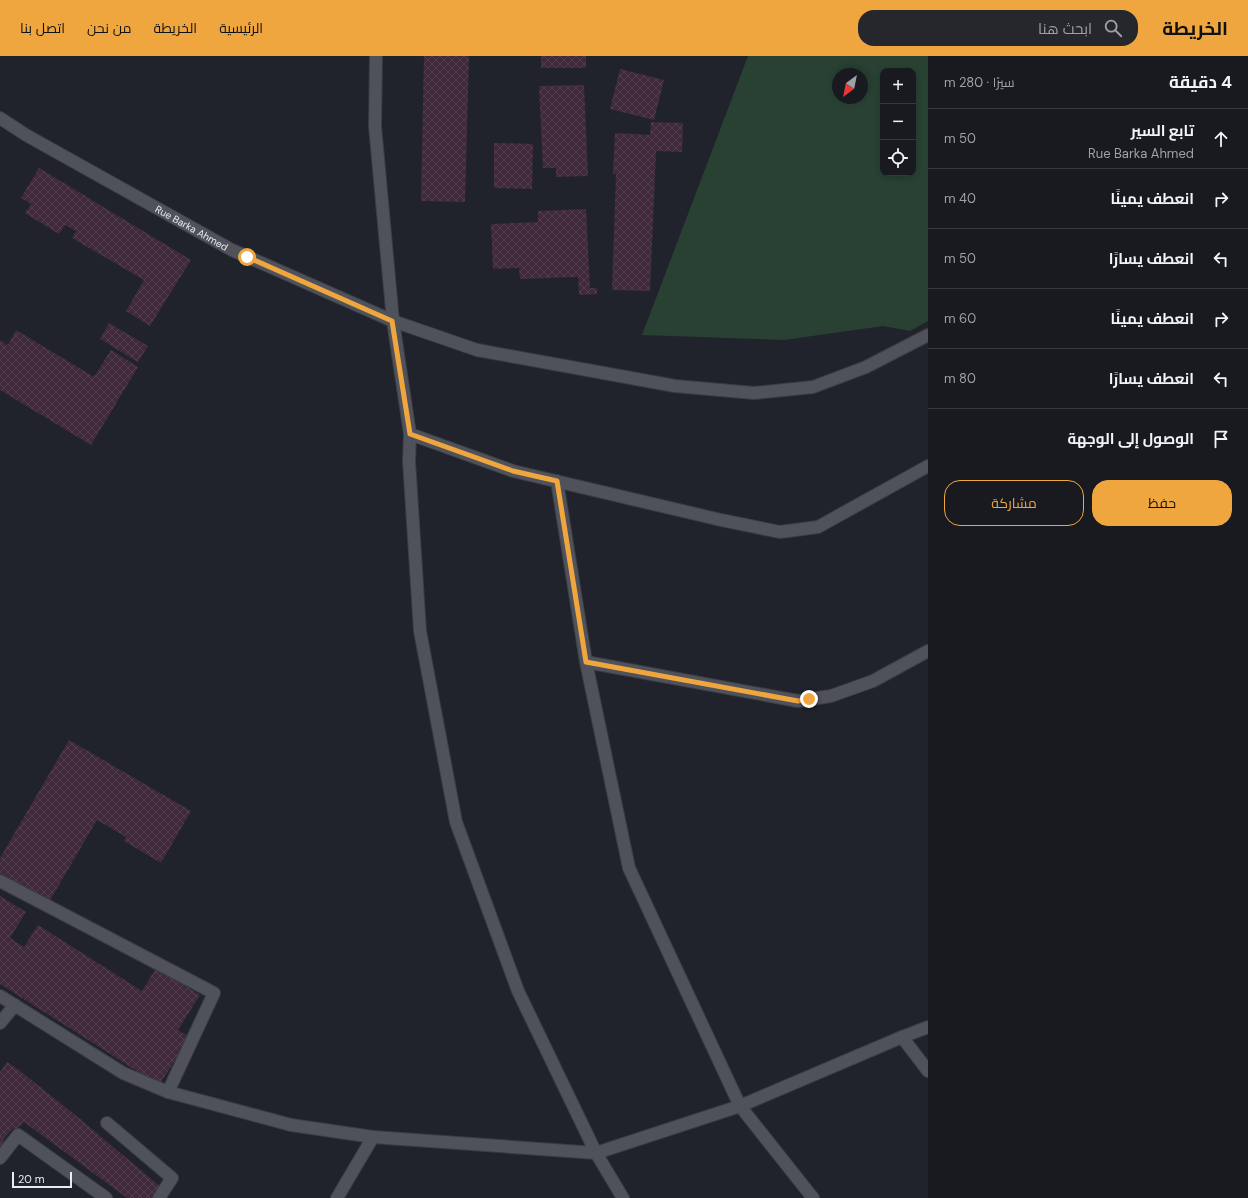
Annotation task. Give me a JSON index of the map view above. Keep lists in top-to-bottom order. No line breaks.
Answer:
{"streets":{"street":["Rue Barka Ahmed"]},"scale_bar":"20 m","north":"bottom left","page":{"header":"الخريطة","search":"ابحث هنا","nav":["الرئيسية","الخريطة","من نحن","اتصل بنا"],"heading":["4 دقيقة","سيرًا · 280 m"],"map_buttons":["+","−"],"list":[["تابع السير","Rue Barka Ahmed","50 m"],["انعطف يمينًا","40 m"],["انعطف يسارًا","50 m"],["انعطف يمينًا","60 m"],["انعطف يسارًا","80 m"],"الوصول إلى الوجهة"],"buttons":["حفظ","مشاركة"],"scale":"20 m"}}
